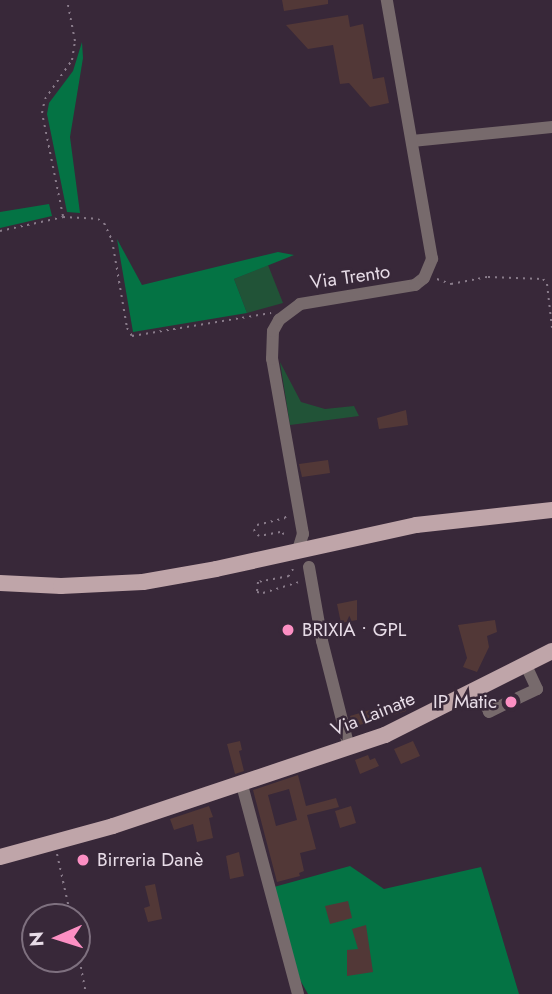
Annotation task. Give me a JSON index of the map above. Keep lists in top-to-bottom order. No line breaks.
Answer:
{"streets":{"main road":["Via Lainate"],"street":["Via Trento"]},"places":["BRIXIA • GPL","IP Matic","Birreria Danè"],"north":"left"}
